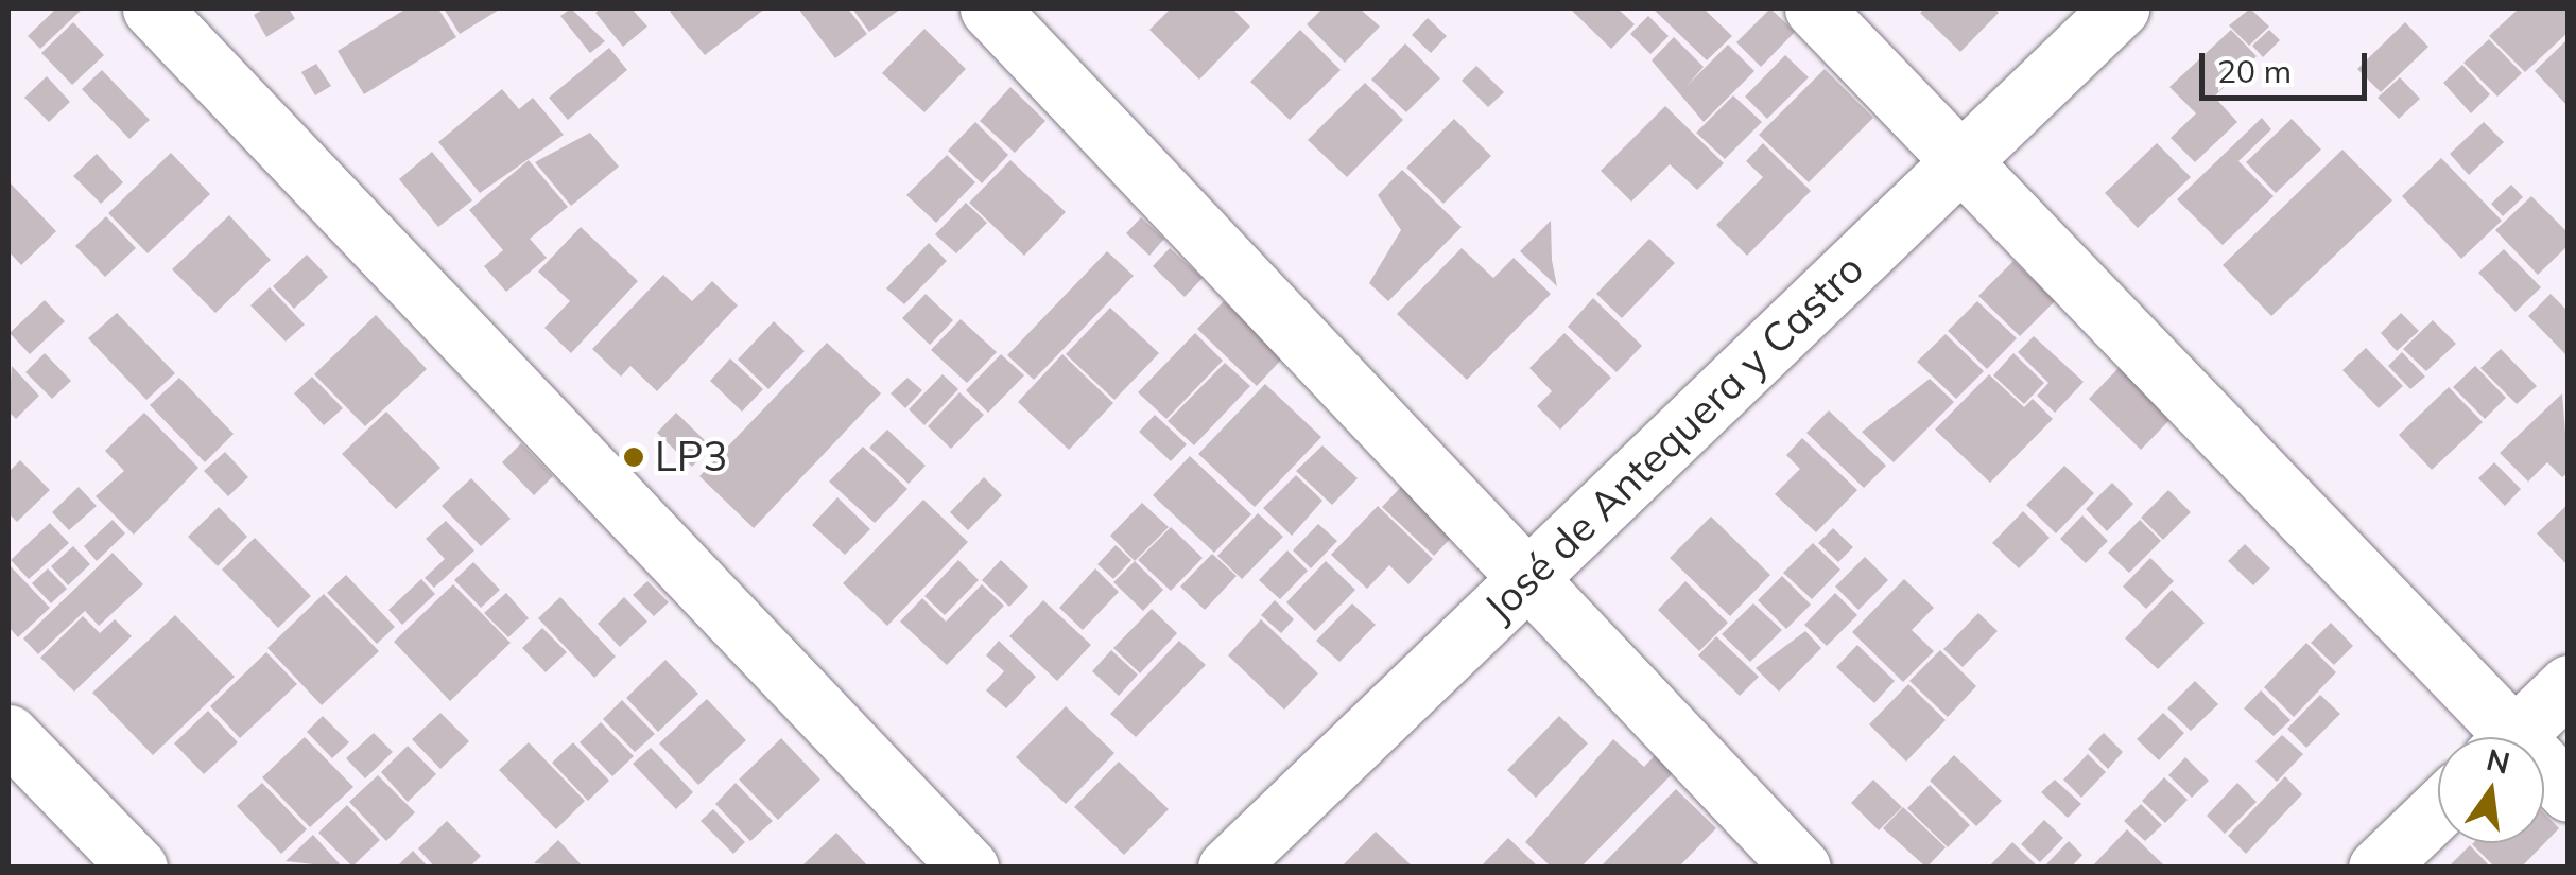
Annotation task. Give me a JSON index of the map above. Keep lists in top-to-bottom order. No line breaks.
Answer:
{"streets":{"street":["José de Antequera y Castro"]},"places":["LP3"],"scale_bar":"20 m","north":"top"}
